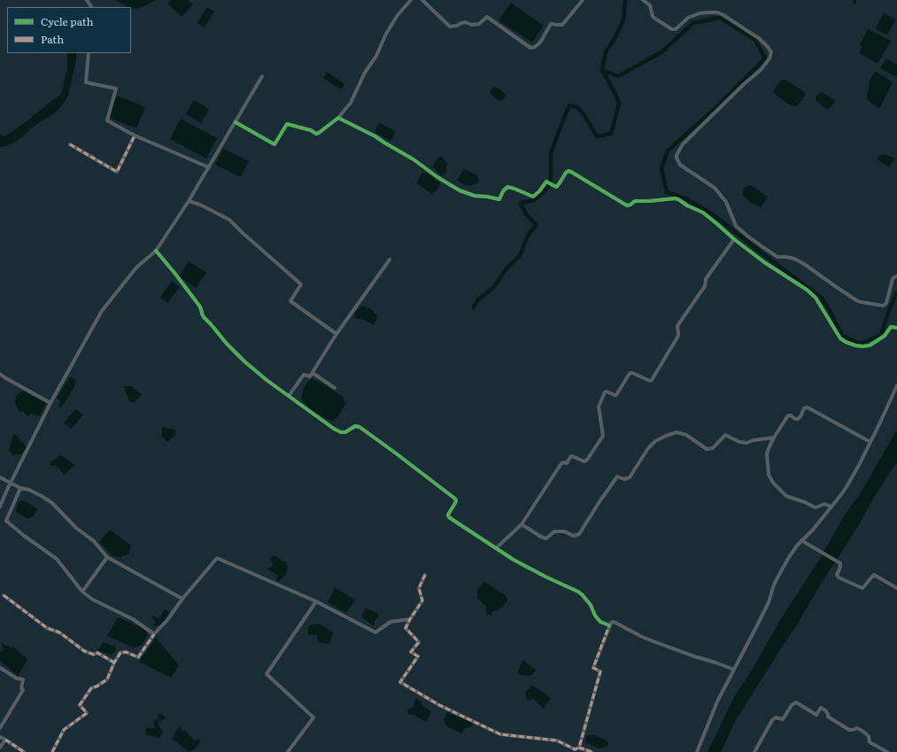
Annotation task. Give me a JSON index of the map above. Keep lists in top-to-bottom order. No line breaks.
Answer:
{"legend":["Cycle path","Path"]}
